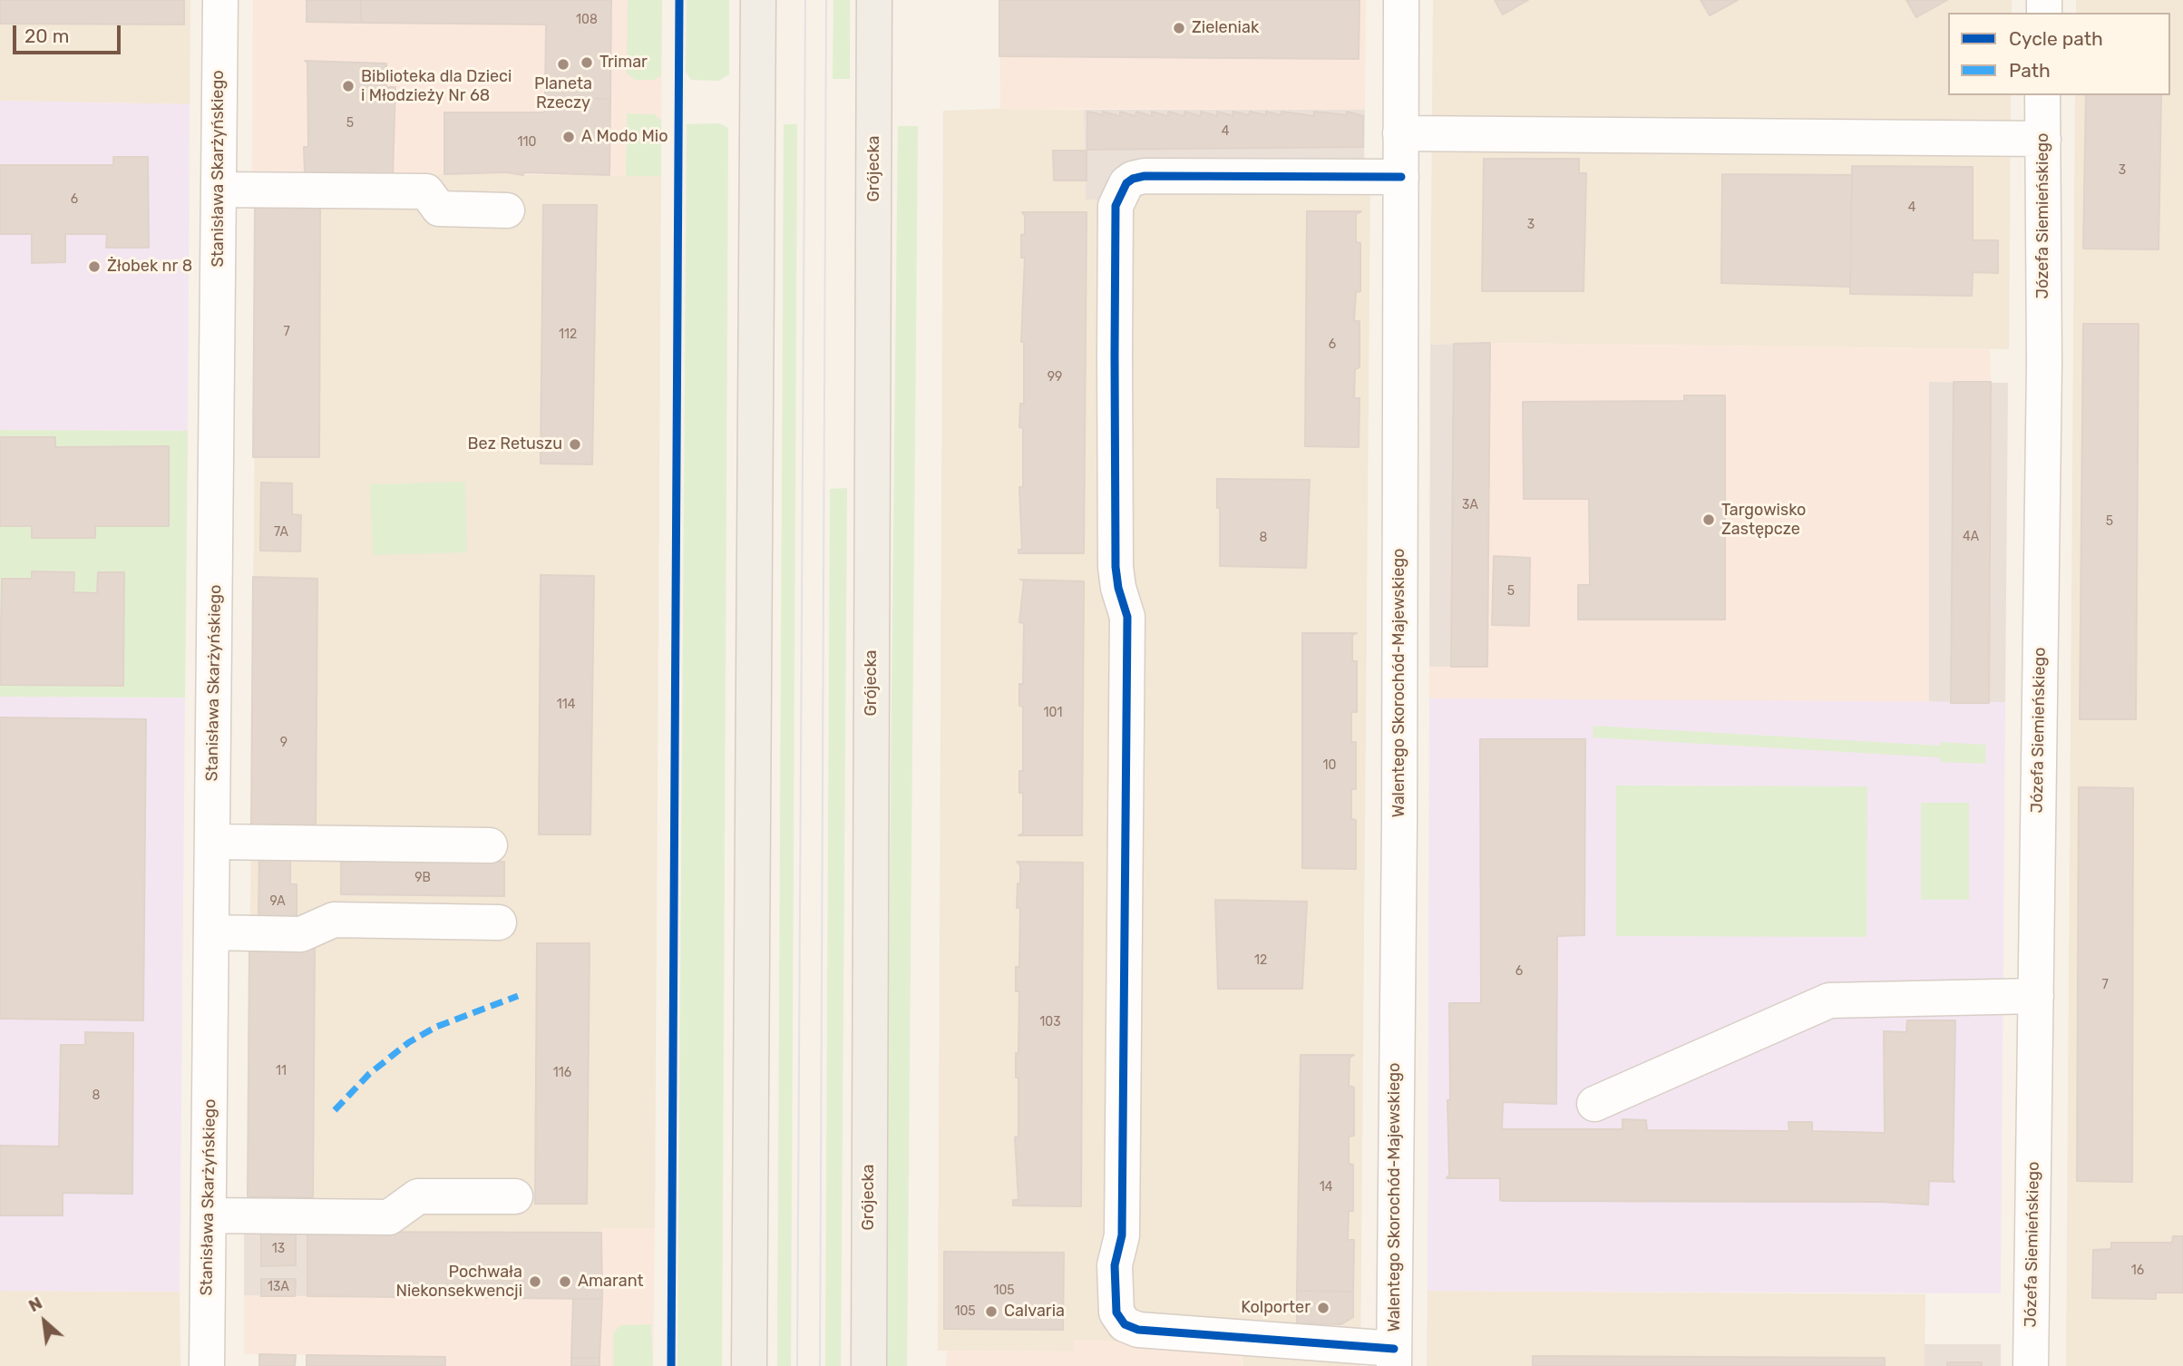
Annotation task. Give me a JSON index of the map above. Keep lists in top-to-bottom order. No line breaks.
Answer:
{"streets":{"main road":["Grójecka"],"street":["Stanisława Skarżyńskiego","Józefa Siemieńskiego","Walentego Skorochód-Majewskiego"]},"places":["Zieleniak","Trimar","Planeta Rzeczy","Biblioteka dla Dzieci i Młodzieży Nr 68","A Modo Mio","Żłobek nr 8","Bez Retuszu","Targowisko Zastępcze","Pochwała Niekonsekwencji","Amarant","Kolporter","Calvaria"],"house_numbers":["108","5","4","110","3","6","4","3","7","112","6","99","3A","5","7A","4A","8","5","114","101","9","10","9B","9A","12","6","7","103","11","116","8","14","13","16","13A","105","105"],"legend":["Cycle path","Path"],"scale_bar":"20 m","north":"top left"}
